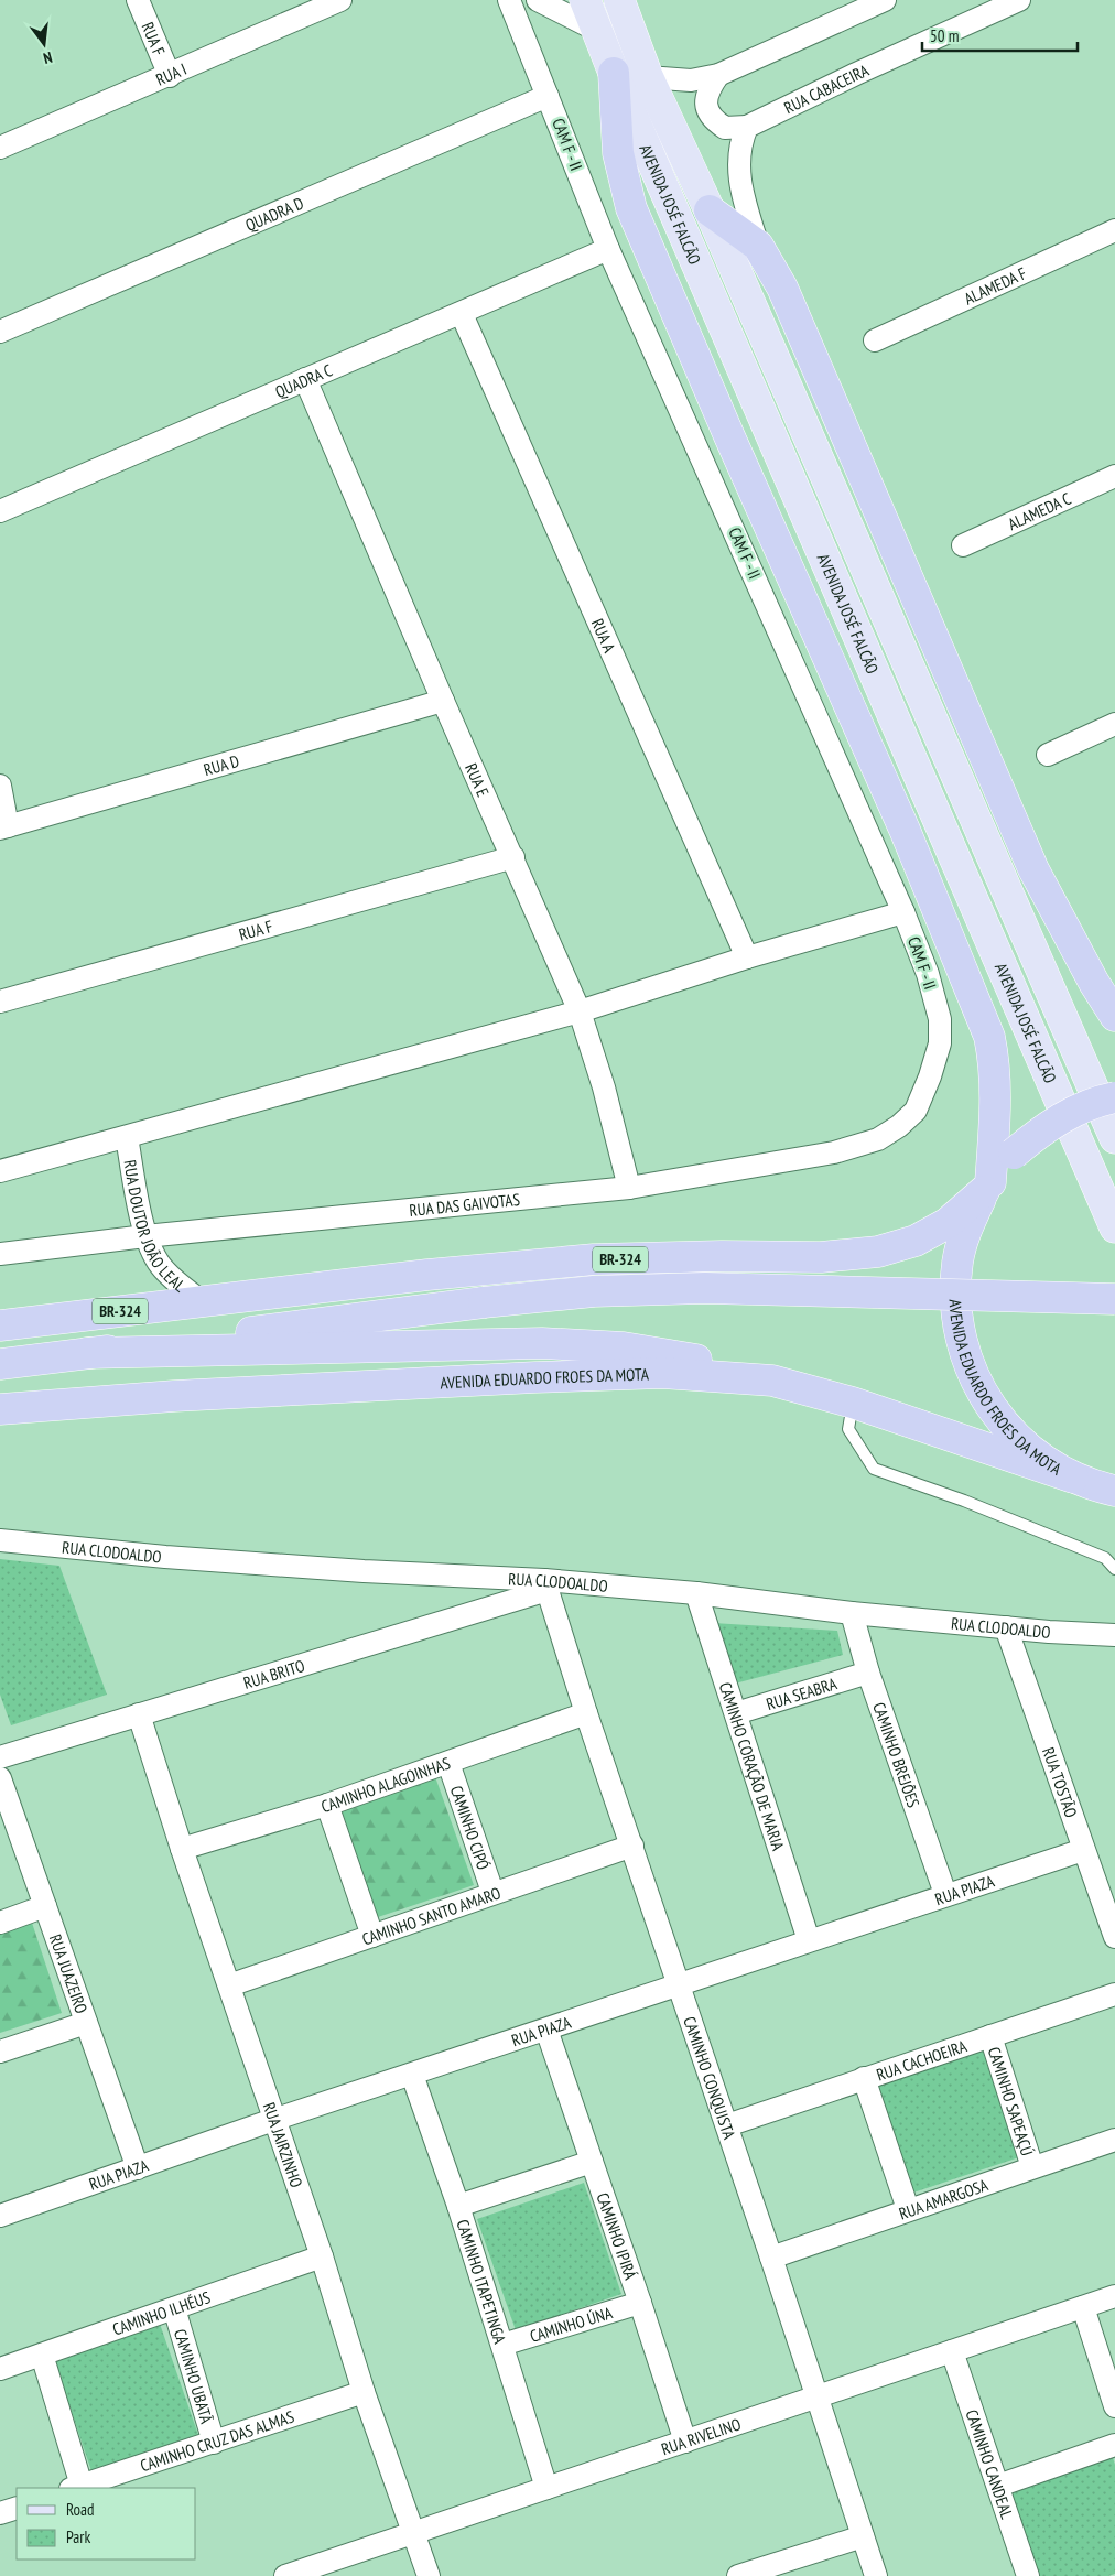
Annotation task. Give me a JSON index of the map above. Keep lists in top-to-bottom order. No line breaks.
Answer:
{"streets":{"highway":["BR-324","AVENIDA EDUARDO FROES DA MOTA"],"main road":["AVENIDA JOSÉ FALCÃO"],"street":["RUA F","RUA I","RUA CABACEIRA","CAM F - II","QUADRA D","ALAMEDA F","QUADRA C","ALAMEDA C","RUA A","RUA D","RUA E","RUA DAS GAIVOTAS","RUA DOUTOR JOÃO LEAL","RUA CLODOALDO","RUA BRITO","RUA SEABRA","CAMINHO BREJÕES","CAMINHO CORAÇÃO DE MARIA","RUA TOSTÃO","CAMINHO ALAGOINHAS","CAMINHO CIPÓ","RUA PIAZA","CAMINHO SANTO AMARO","RUA JUAZEIRO","RUA CACHOEIRA","CAMINHO CONQUISTA","CAMINHO SAPEAÇÚ","RUA JAIRZINHO","RUA AMARGOSA","CAMINHO IPIRÁ","CAMINHO ITAPETINGA","CAMINHO ILHÉUS","CAMINHO ÚNA","CAMINHO UBATÃ","RUA RIVELINO","CAMINHO CRUZ DAS ALMAS","CAMINHO CANDEAL"]},"crossings":[["RUA F","RUA I"],["RUA F","RUA E"],["CAM F - II","QUADRA D"],["CAM F - II","QUADRA C"],["CAM F - II","RUA DAS GAIVOTAS"],["QUADRA C","RUA A"],["QUADRA C","RUA E"],["RUA D","RUA E"],["RUA E","RUA DAS GAIVOTAS"],["RUA DAS GAIVOTAS","RUA DOUTOR JOÃO LEAL"],["RUA DOUTOR JOÃO LEAL","AVENIDA EDUARDO FROES DA MOTA"],["BR-324","AVENIDA EDUARDO FROES DA MOTA"],["RUA CLODOALDO","RUA BRITO"],["RUA CLODOALDO","CAMINHO BREJÕES"],["RUA CLODOALDO","CAMINHO CORAÇÃO DE MARIA"],["RUA CLODOALDO","RUA TOSTÃO"],["RUA CLODOALDO","CAMINHO CONQUISTA"],["RUA BRITO","CAMINHO CONQUISTA"],["RUA BRITO","RUA JAIRZINHO"],["RUA SEABRA","CAMINHO BREJÕES"],["RUA SEABRA","CAMINHO CORAÇÃO DE MARIA"],["CAMINHO BREJÕES","RUA PIAZA"],["CAMINHO CORAÇÃO DE MARIA","RUA PIAZA"],["RUA TOSTÃO","RUA PIAZA"],["CAMINHO ALAGOINHAS","CAMINHO CIPÓ"],["CAMINHO ALAGOINHAS","CAMINHO CONQUISTA"],["CAMINHO ALAGOINHAS","RUA JAIRZINHO"],["CAMINHO CIPÓ","CAMINHO SANTO AMARO"],["RUA PIAZA","RUA JUAZEIRO"],["RUA PIAZA","CAMINHO CONQUISTA"],["RUA PIAZA","RUA JAIRZINHO"],["RUA PIAZA","CAMINHO IPIRÁ"],["RUA PIAZA","CAMINHO ITAPETINGA"],["CAMINHO SANTO AMARO","CAMINHO CONQUISTA"],["CAMINHO SANTO AMARO","RUA JAIRZINHO"],["RUA CACHOEIRA","CAMINHO CONQUISTA"],["RUA CACHOEIRA","CAMINHO SAPEAÇÚ"],["CAMINHO CONQUISTA","RUA AMARGOSA"],["CAMINHO CONQUISTA","RUA RIVELINO"],["CAMINHO SAPEAÇÚ","RUA AMARGOSA"],["RUA JAIRZINHO","CAMINHO ILHÉUS"],["RUA JAIRZINHO","RUA RIVELINO"],["RUA JAIRZINHO","CAMINHO CRUZ DAS ALMAS"],["CAMINHO IPIRÁ","CAMINHO ÚNA"],["CAMINHO IPIRÁ","RUA RIVELINO"],["CAMINHO ITAPETINGA","CAMINHO ÚNA"],["CAMINHO ITAPETINGA","RUA RIVELINO"],["CAMINHO ILHÉUS","CAMINHO UBATÃ"],["CAMINHO UBATÃ","CAMINHO CRUZ DAS ALMAS"],["RUA RIVELINO","CAMINHO CANDEAL"]],"legend":["Road","Park"],"scale_bar":"50 m","north":"bottom"}
